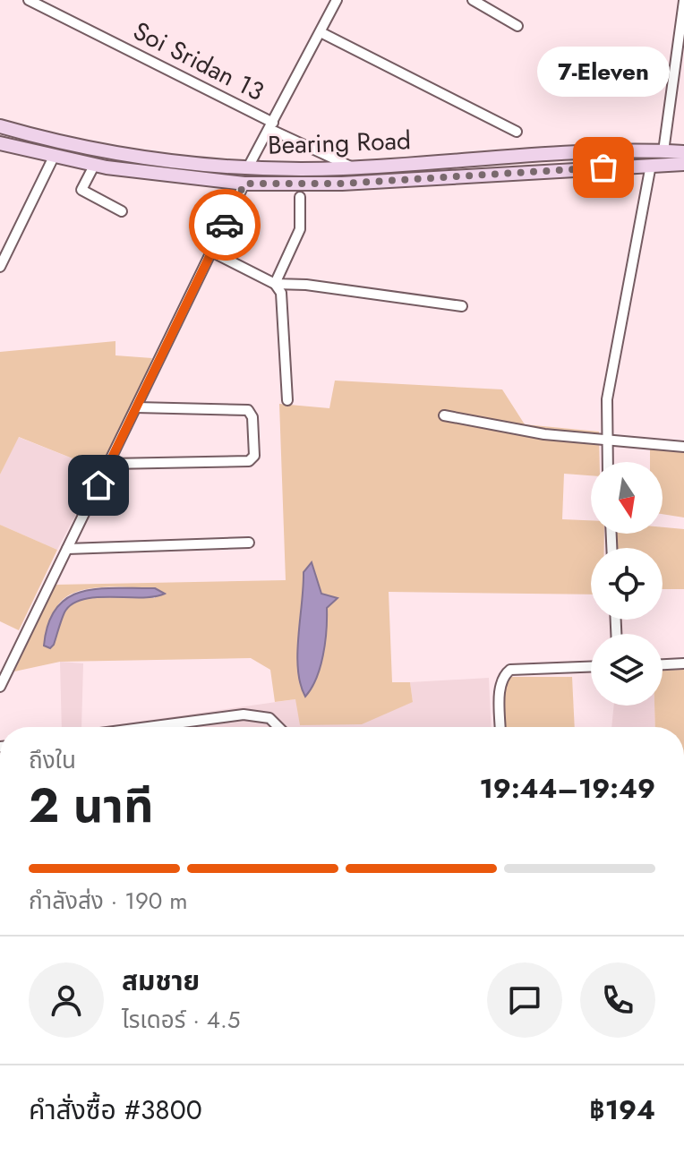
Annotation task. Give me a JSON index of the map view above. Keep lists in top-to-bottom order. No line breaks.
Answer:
{"streets":{"main road":["Bearing Road"],"street":["Soi Sridan 13"]},"crossings":[["Soi Sridan 13","Bearing Road"]],"places":["7-Eleven"],"north":"bottom","page":{"bubble":"7-Eleven","heading":["2 นาที","ถึงใน","19:44–19:49"],"panel":["สมชาย","ไรเดอร์ · 4.5","คำสั่งซื้อ #3800","฿194"],"bar":"กำลังส่ง · 190 m"}}
